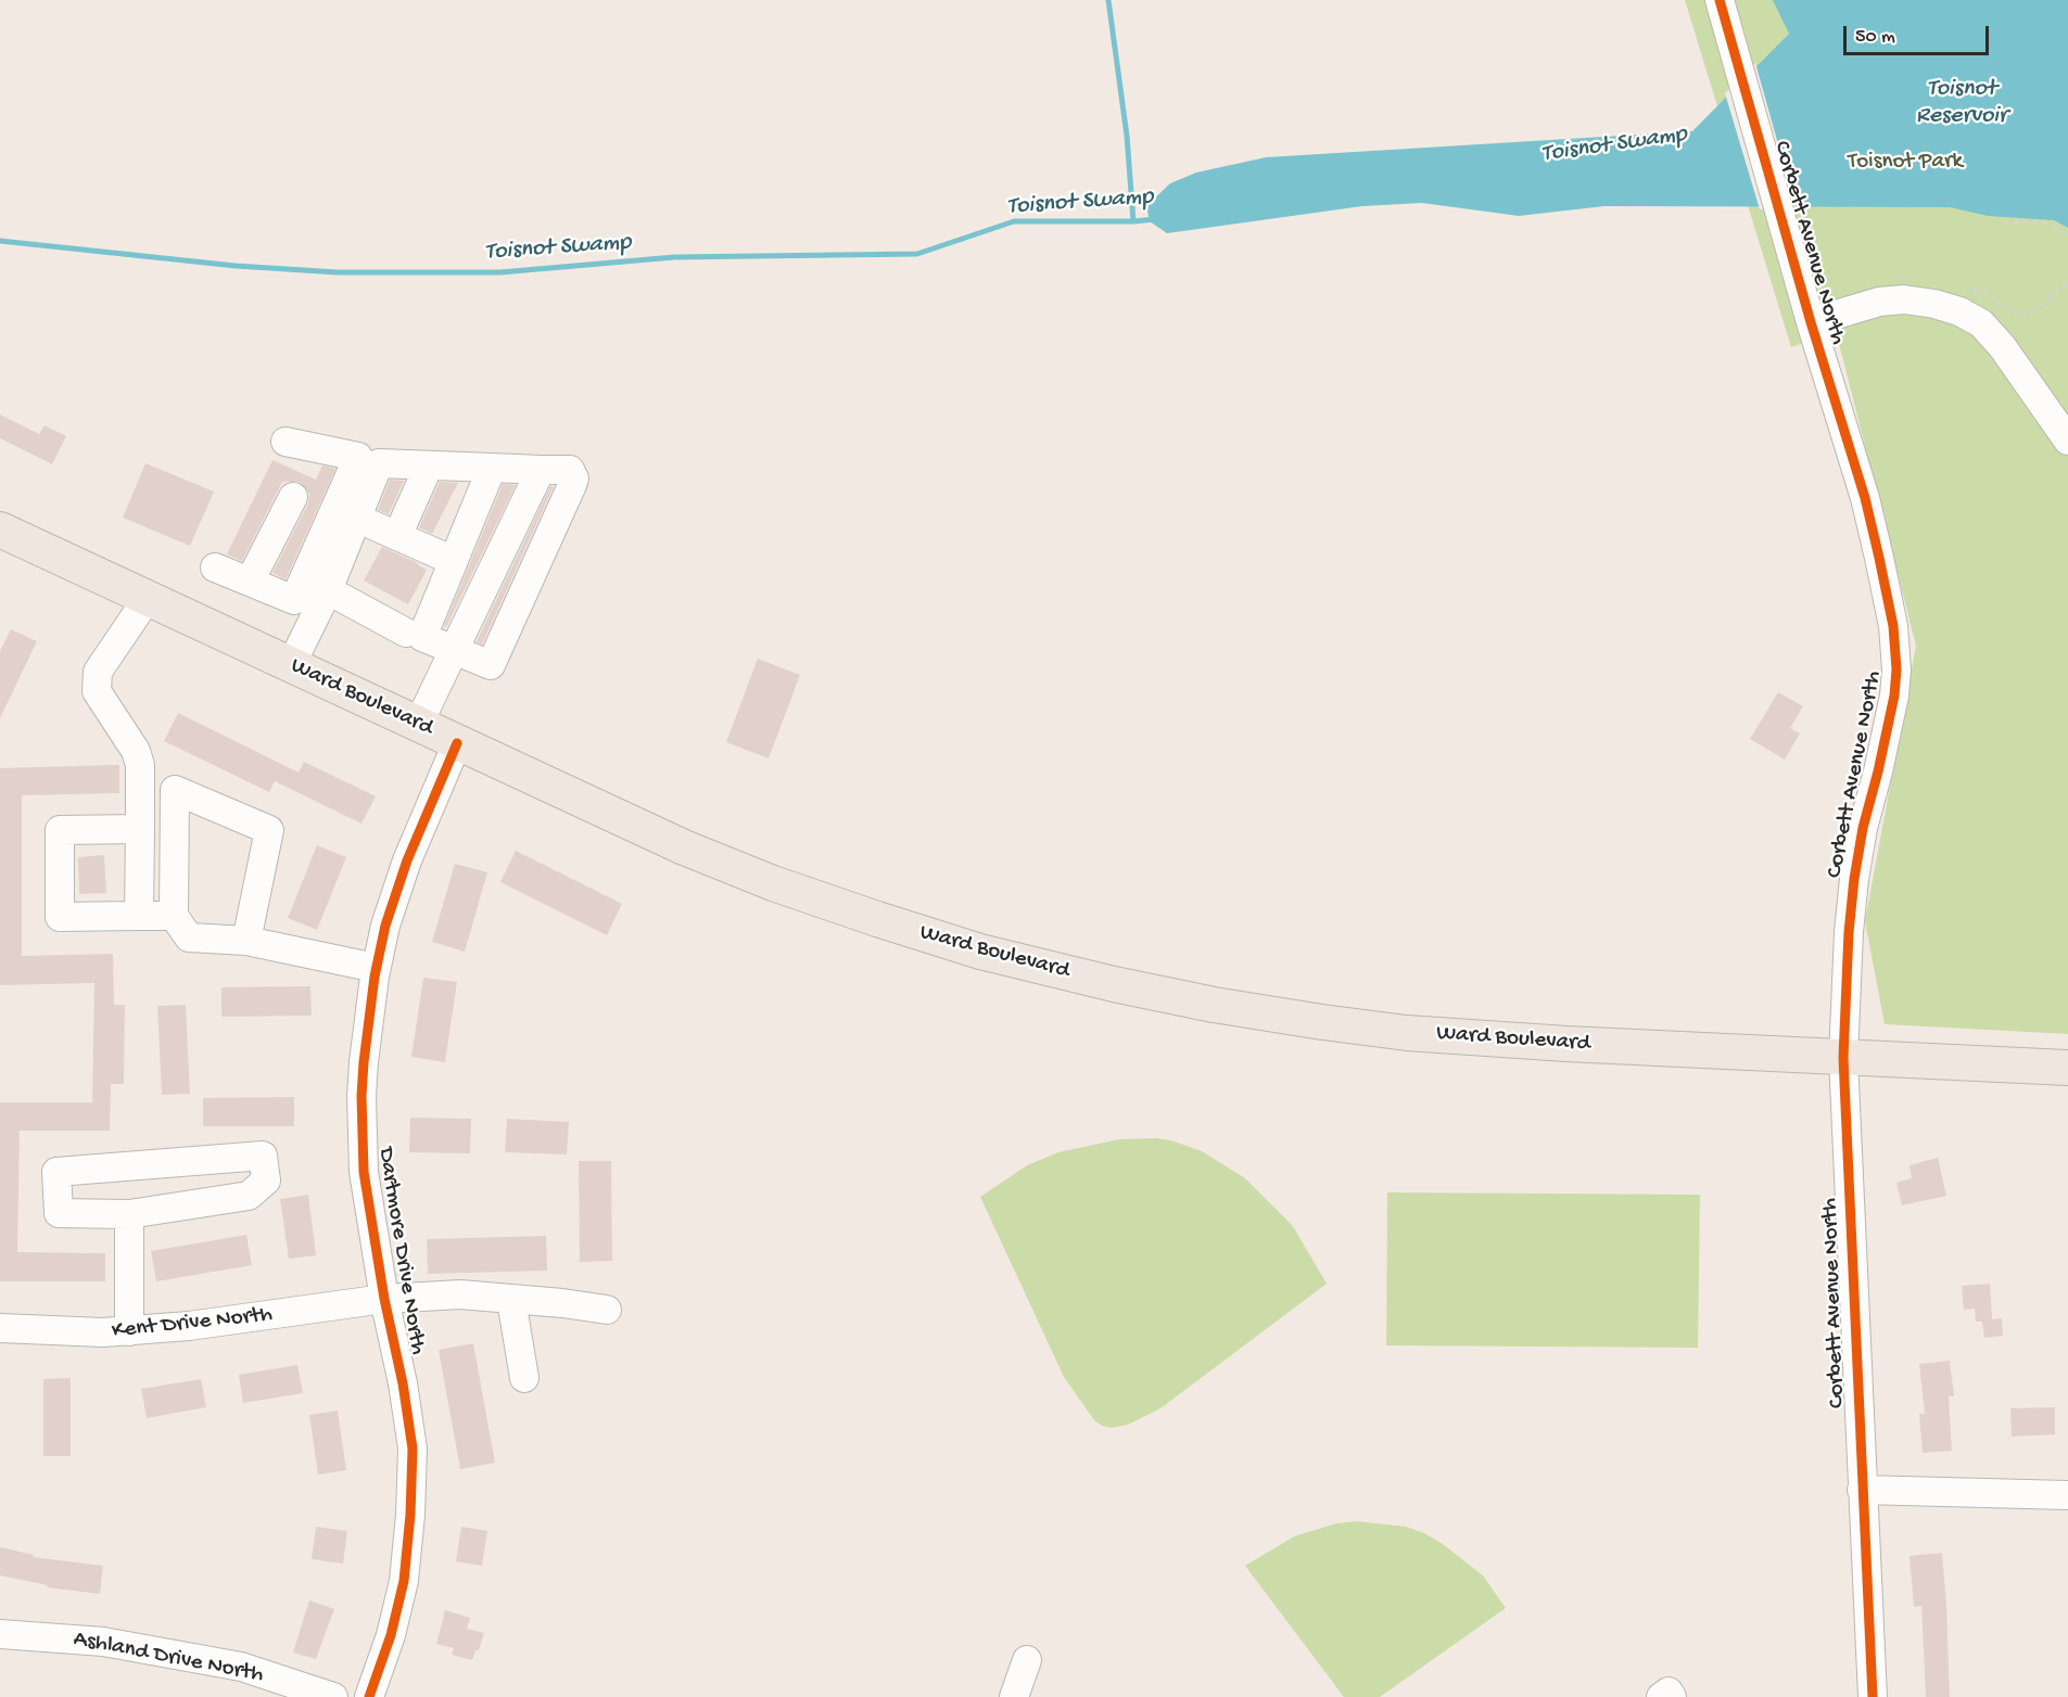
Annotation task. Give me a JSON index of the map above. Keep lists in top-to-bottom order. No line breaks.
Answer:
{"streets":{"main road":["Ward Boulevard"],"street":["Corbett Avenue North","Dartmore Drive North","Kent Drive North","Ashland Drive North"]},"crossings":[["Corbett Avenue North","Ward Boulevard"],["Ward Boulevard","Dartmore Drive North"],["Dartmore Drive North","Kent Drive North"]],"water":["Toisnot Reservoir","Toisnot Swamp"],"parks":["Toisnot Park"],"scale_bar":"50 m"}
